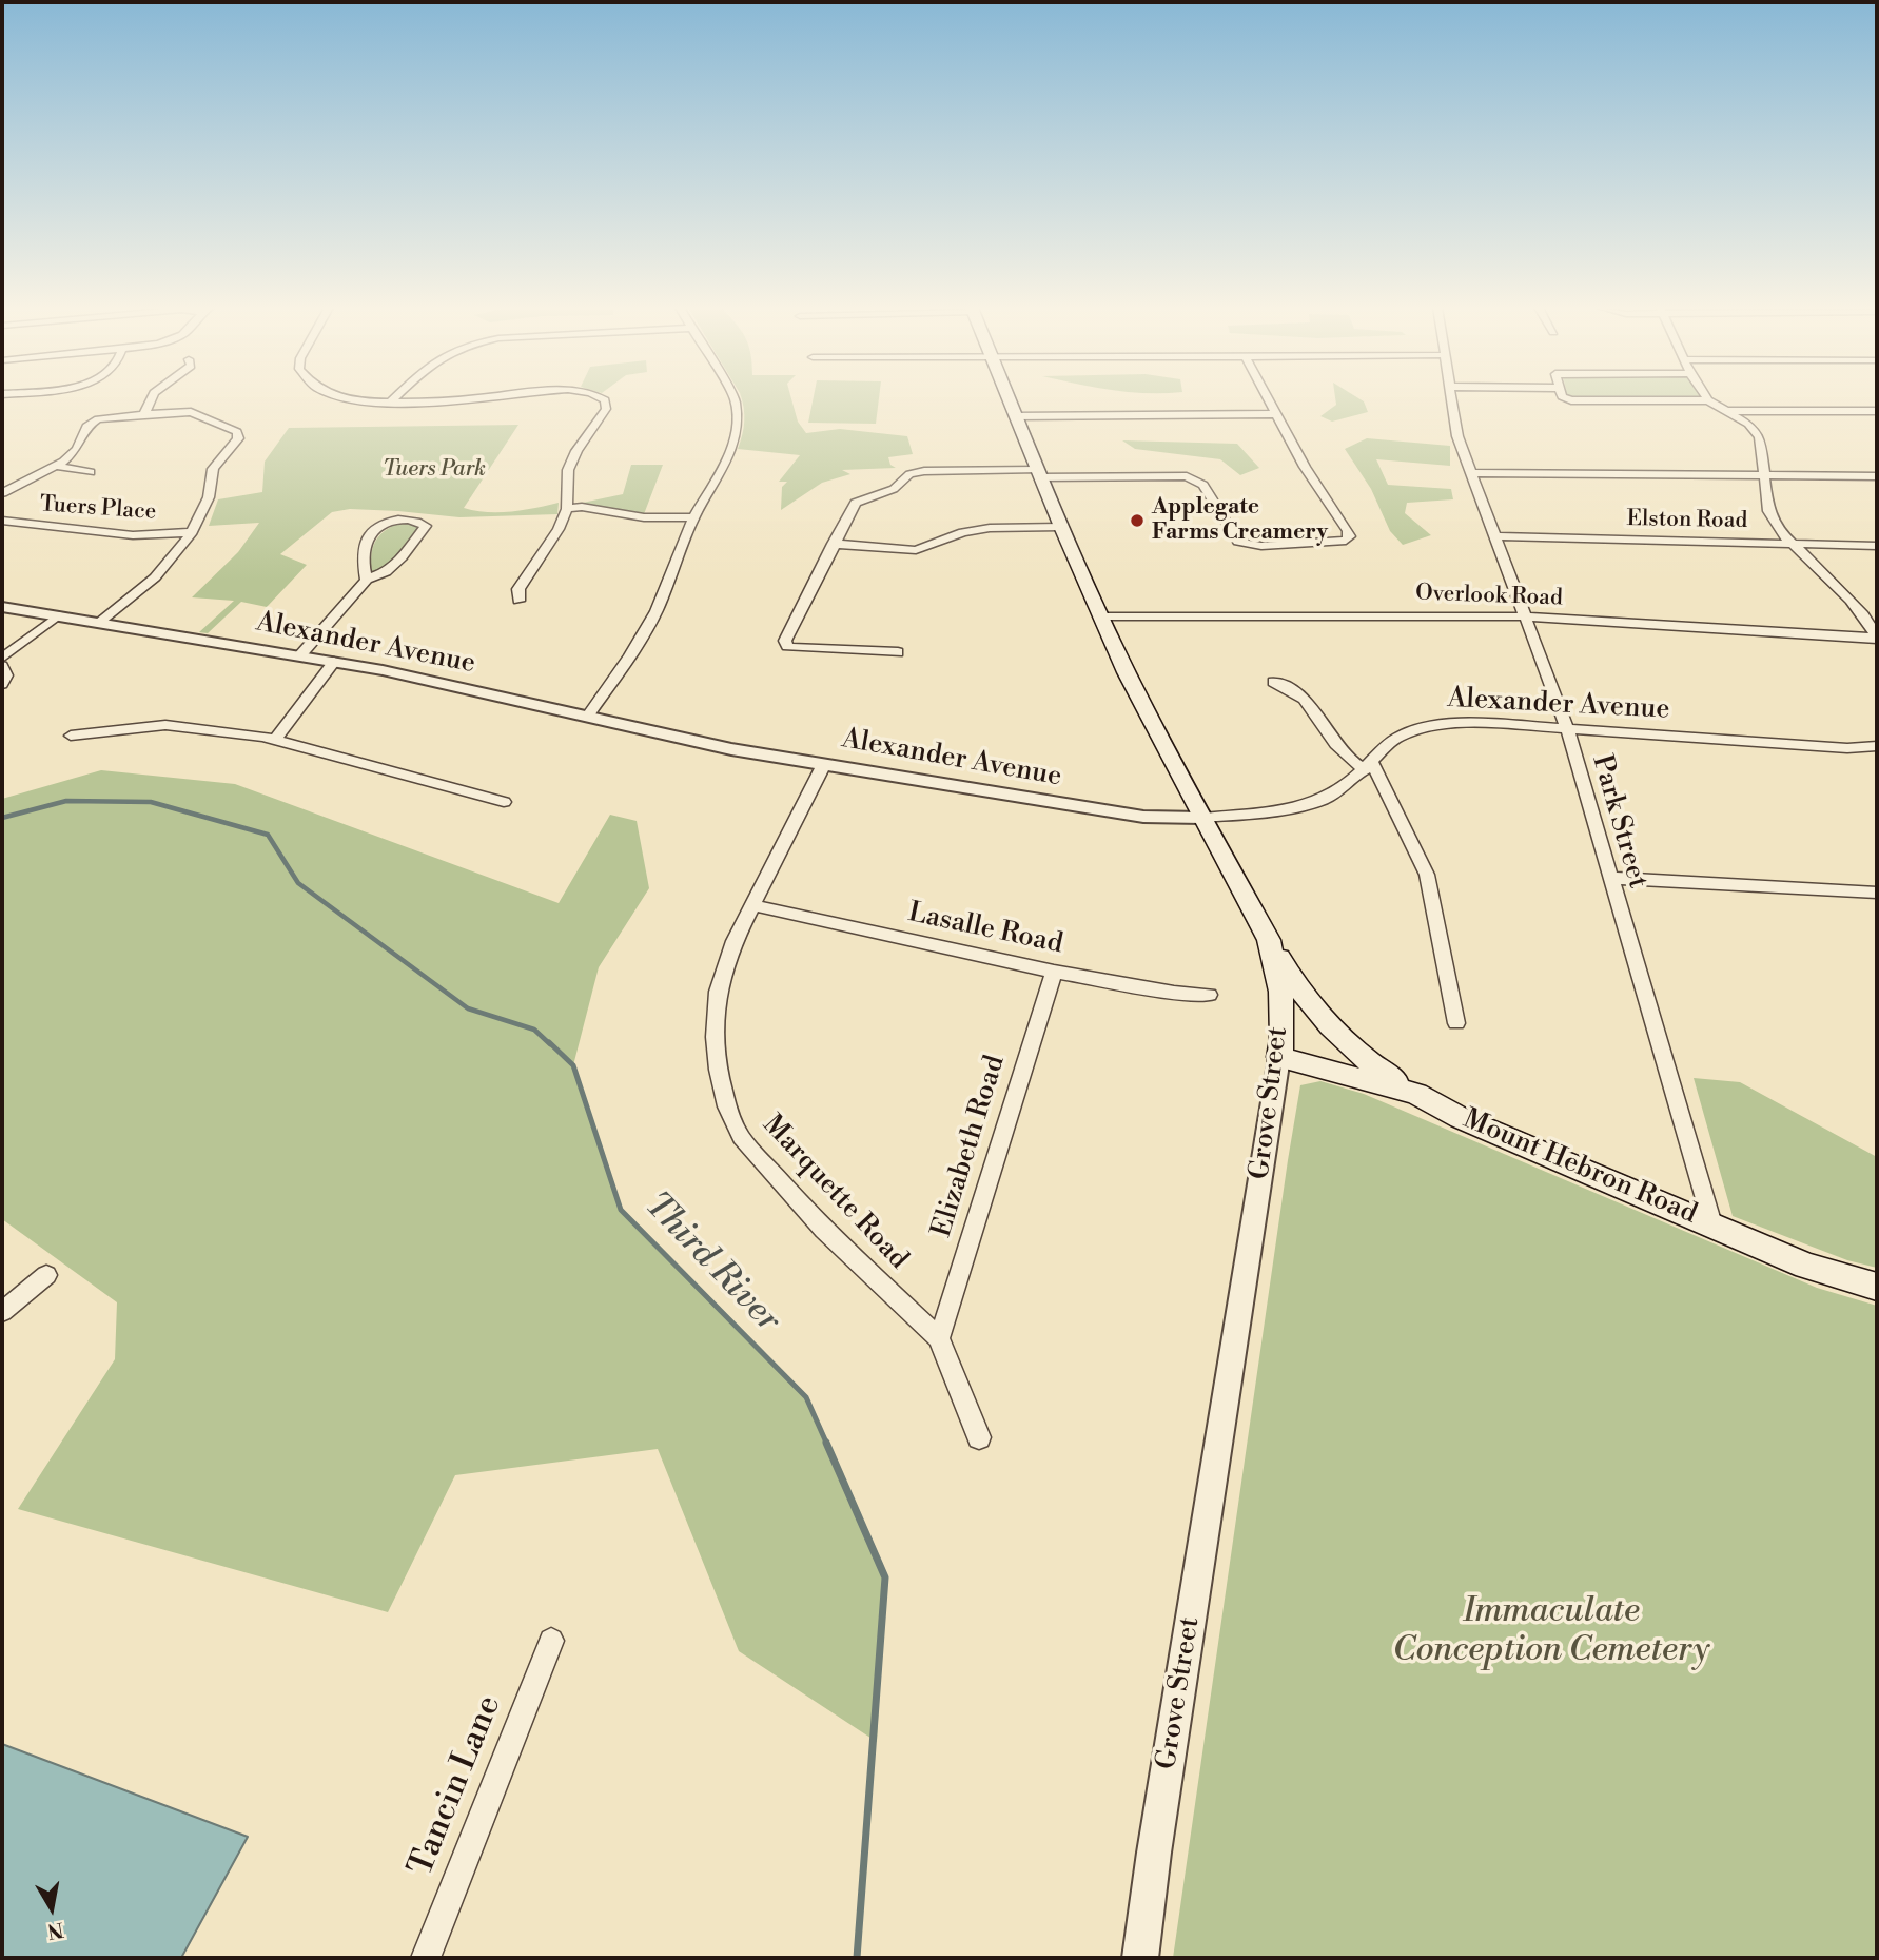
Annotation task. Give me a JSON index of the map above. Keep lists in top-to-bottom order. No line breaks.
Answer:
{"streets":{"main road":["Grove Street","Mount Hebron Road"],"street":["Tuers Place","Elston Road","Overlook Road","Alexander Avenue","Park Street","Lasalle Road","Elizabeth Road","Marquette Road","Tancin Lane"]},"crossings":[["Elston Road","Park Street"],["Overlook Road","Park Street"],["Overlook Road","Grove Street"],["Alexander Avenue","Park Street"],["Alexander Avenue","Grove Street"],["Alexander Avenue","Marquette Road"],["Park Street","Mount Hebron Road"],["Lasalle Road","Elizabeth Road"],["Lasalle Road","Marquette Road"],["Grove Street","Mount Hebron Road"],["Elizabeth Road","Marquette Road"]],"water":["Third River"],"parks":["Tuers Park","Immaculate Conception Cemetery"],"places":["Applegate Farms Creamery"],"north":"bottom"}
